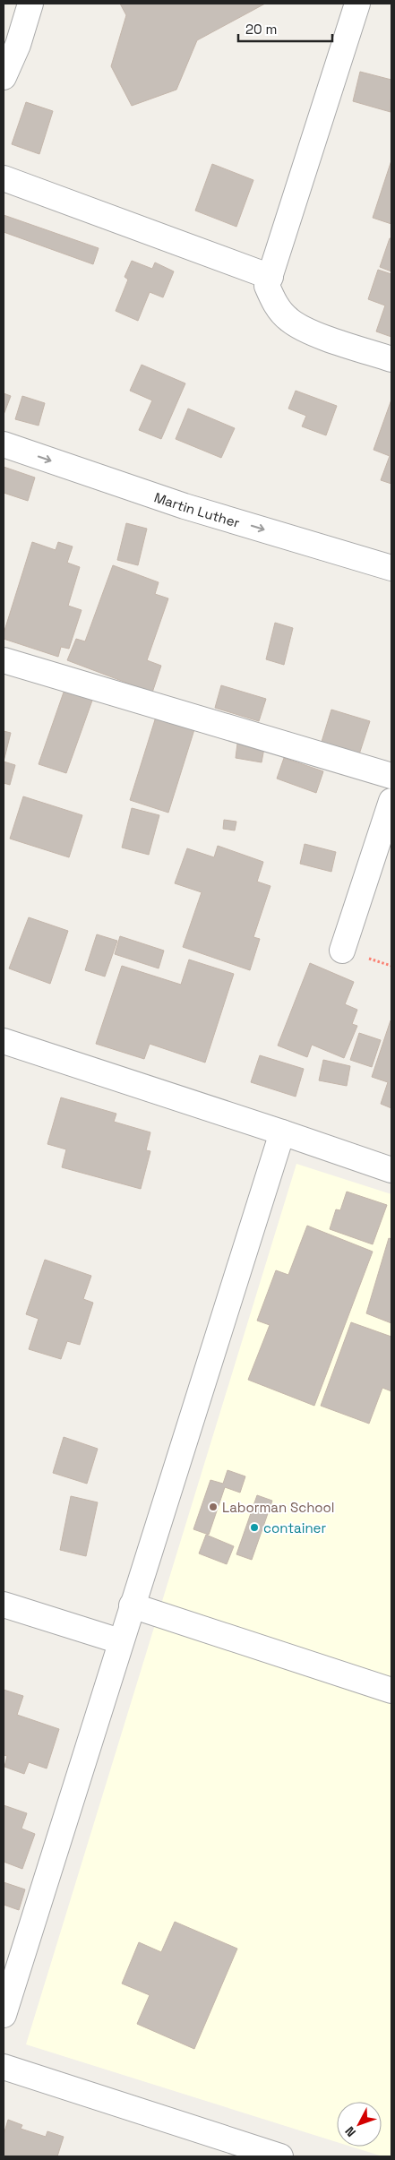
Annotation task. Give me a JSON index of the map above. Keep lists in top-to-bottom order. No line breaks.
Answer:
{"streets":{"street":["Martin Luther"]},"places":["Laborman School","container"],"scale_bar":"20 m","north":"bottom left"}
